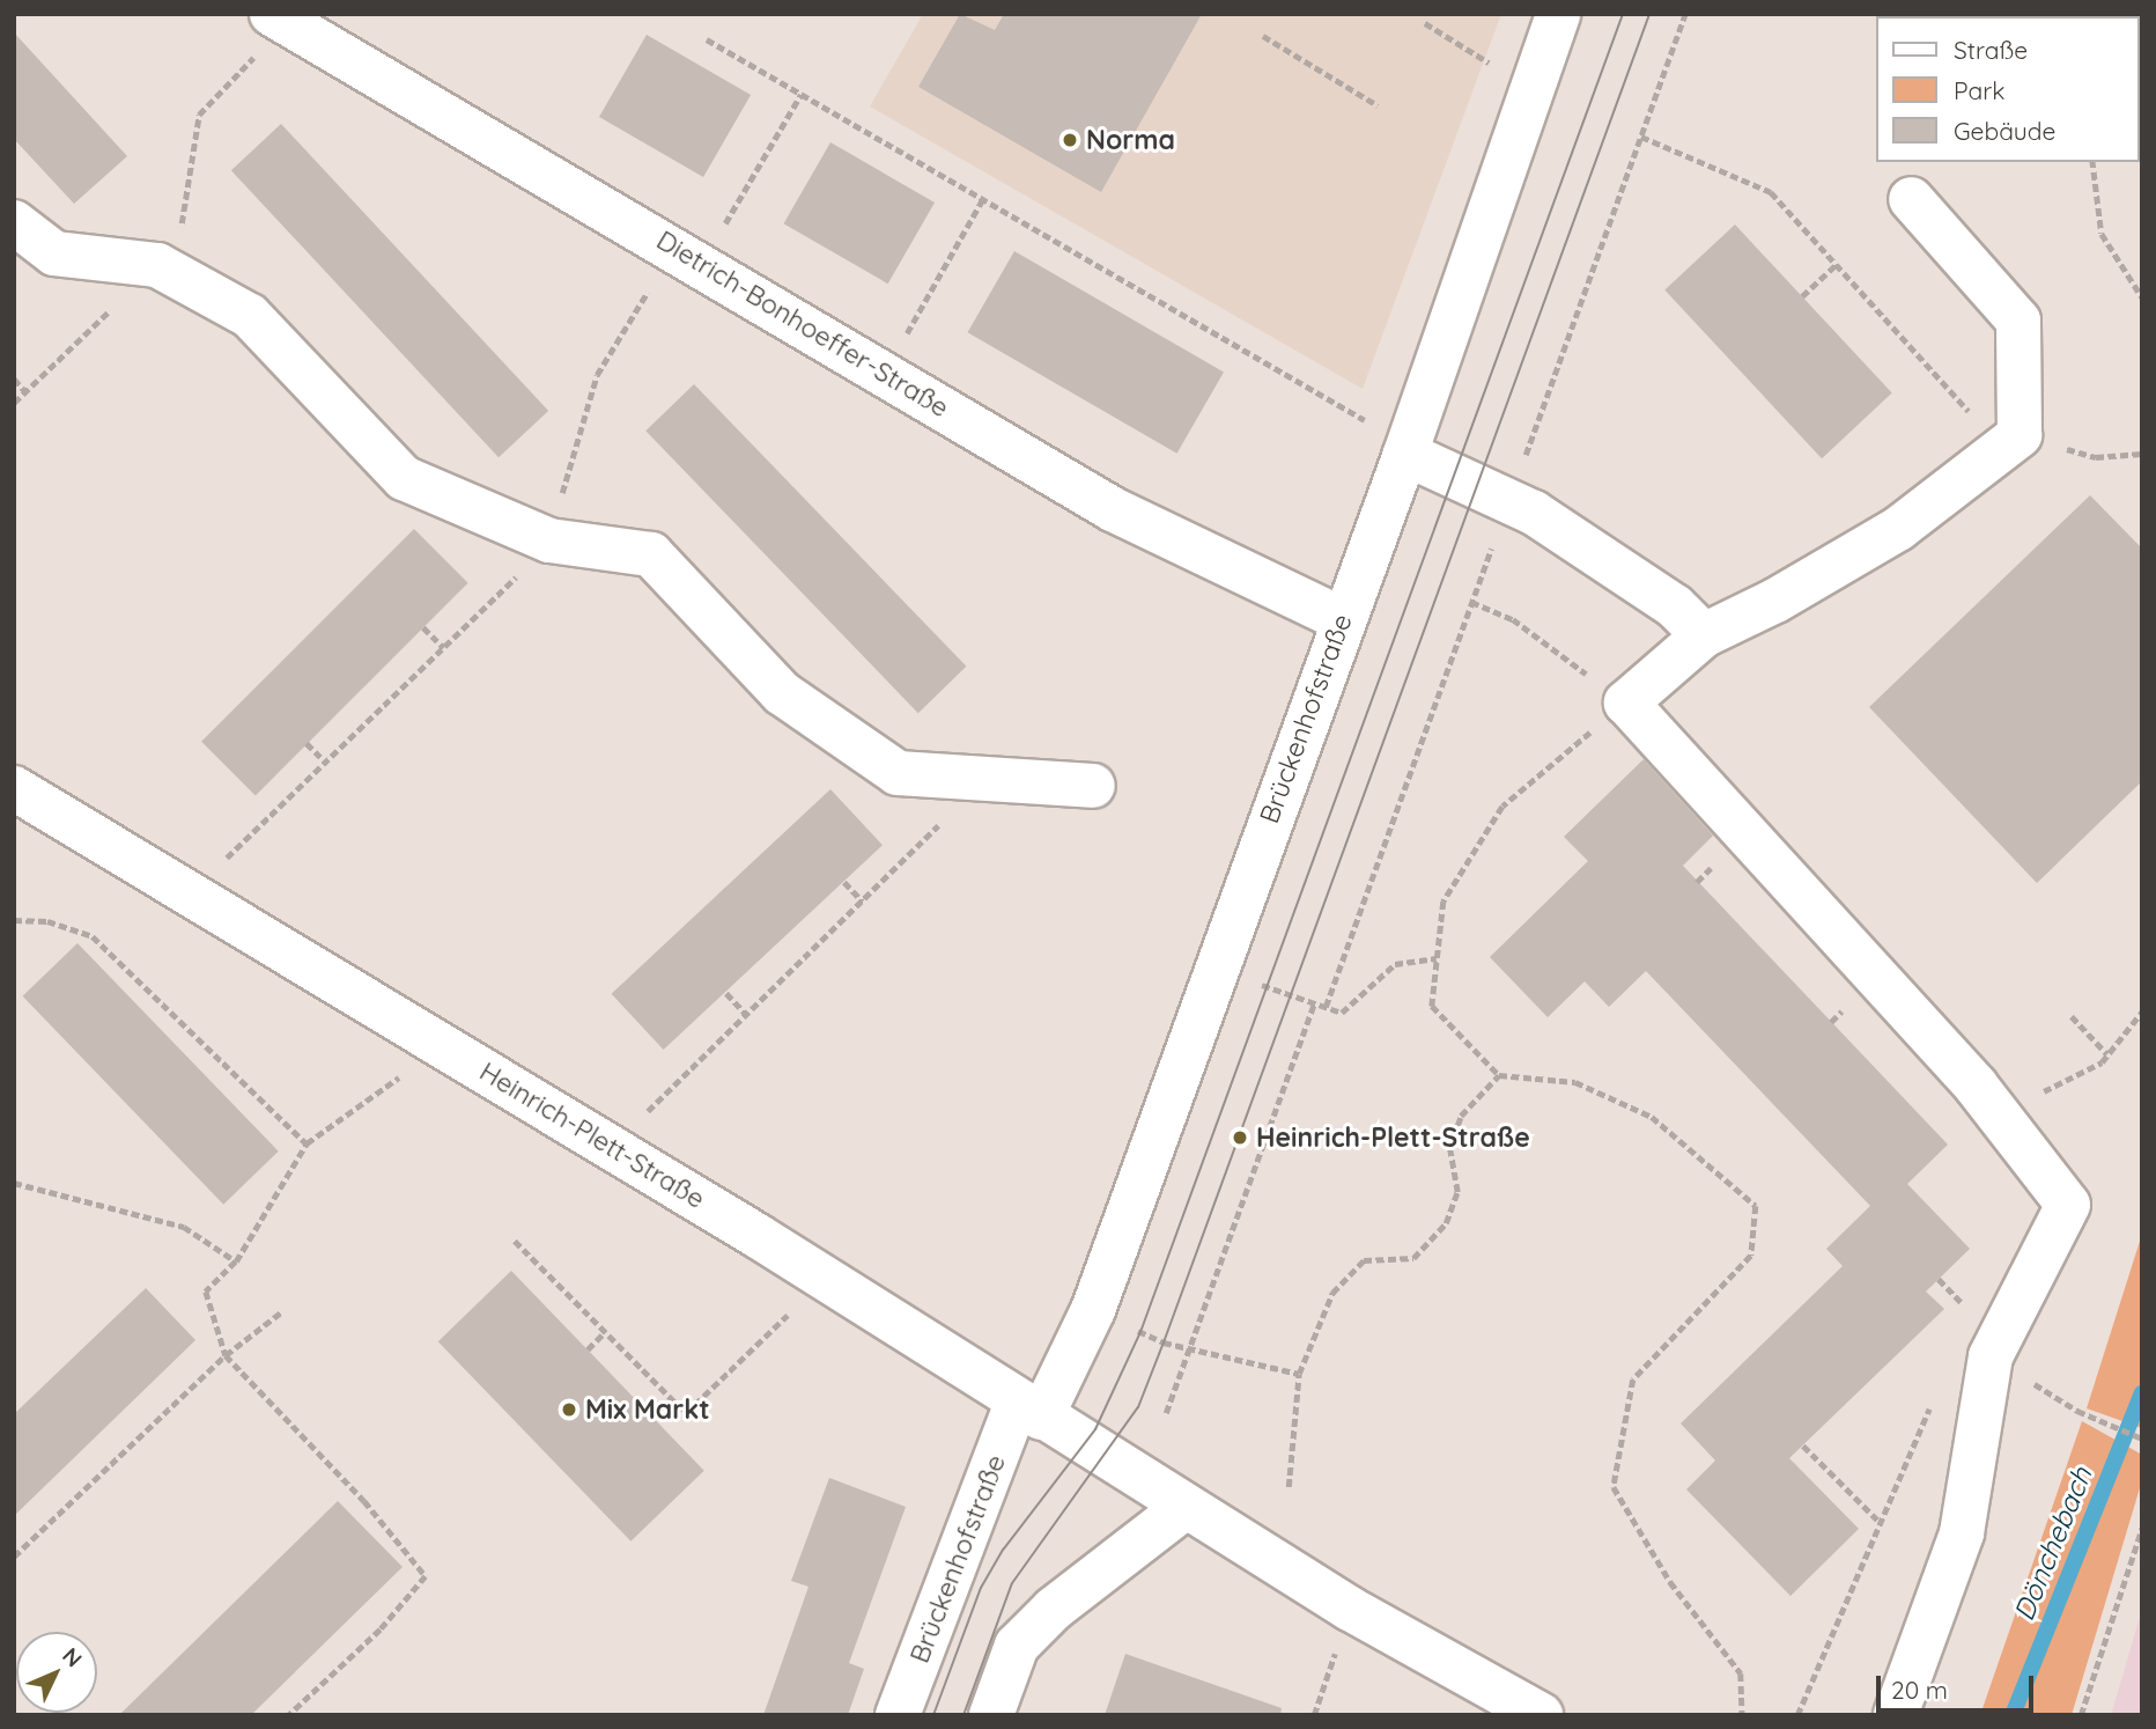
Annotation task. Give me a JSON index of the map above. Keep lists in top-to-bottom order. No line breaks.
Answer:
{"streets":{"street":["Dietrich-Bonhoeffer-Straße","Brückenhofstraße","Heinrich-Plett-Straße"]},"crossings":[["Dietrich-Bonhoeffer-Straße","Brückenhofstraße"],["Brückenhofstraße","Heinrich-Plett-Straße"]],"water":["Dönchebach"],"places":["Norma","Heinrich-Plett-Straße","Mix Markt"],"legend":["Straße","Park","Gebäude"],"scale_bar":"20 m","north":"top right"}
